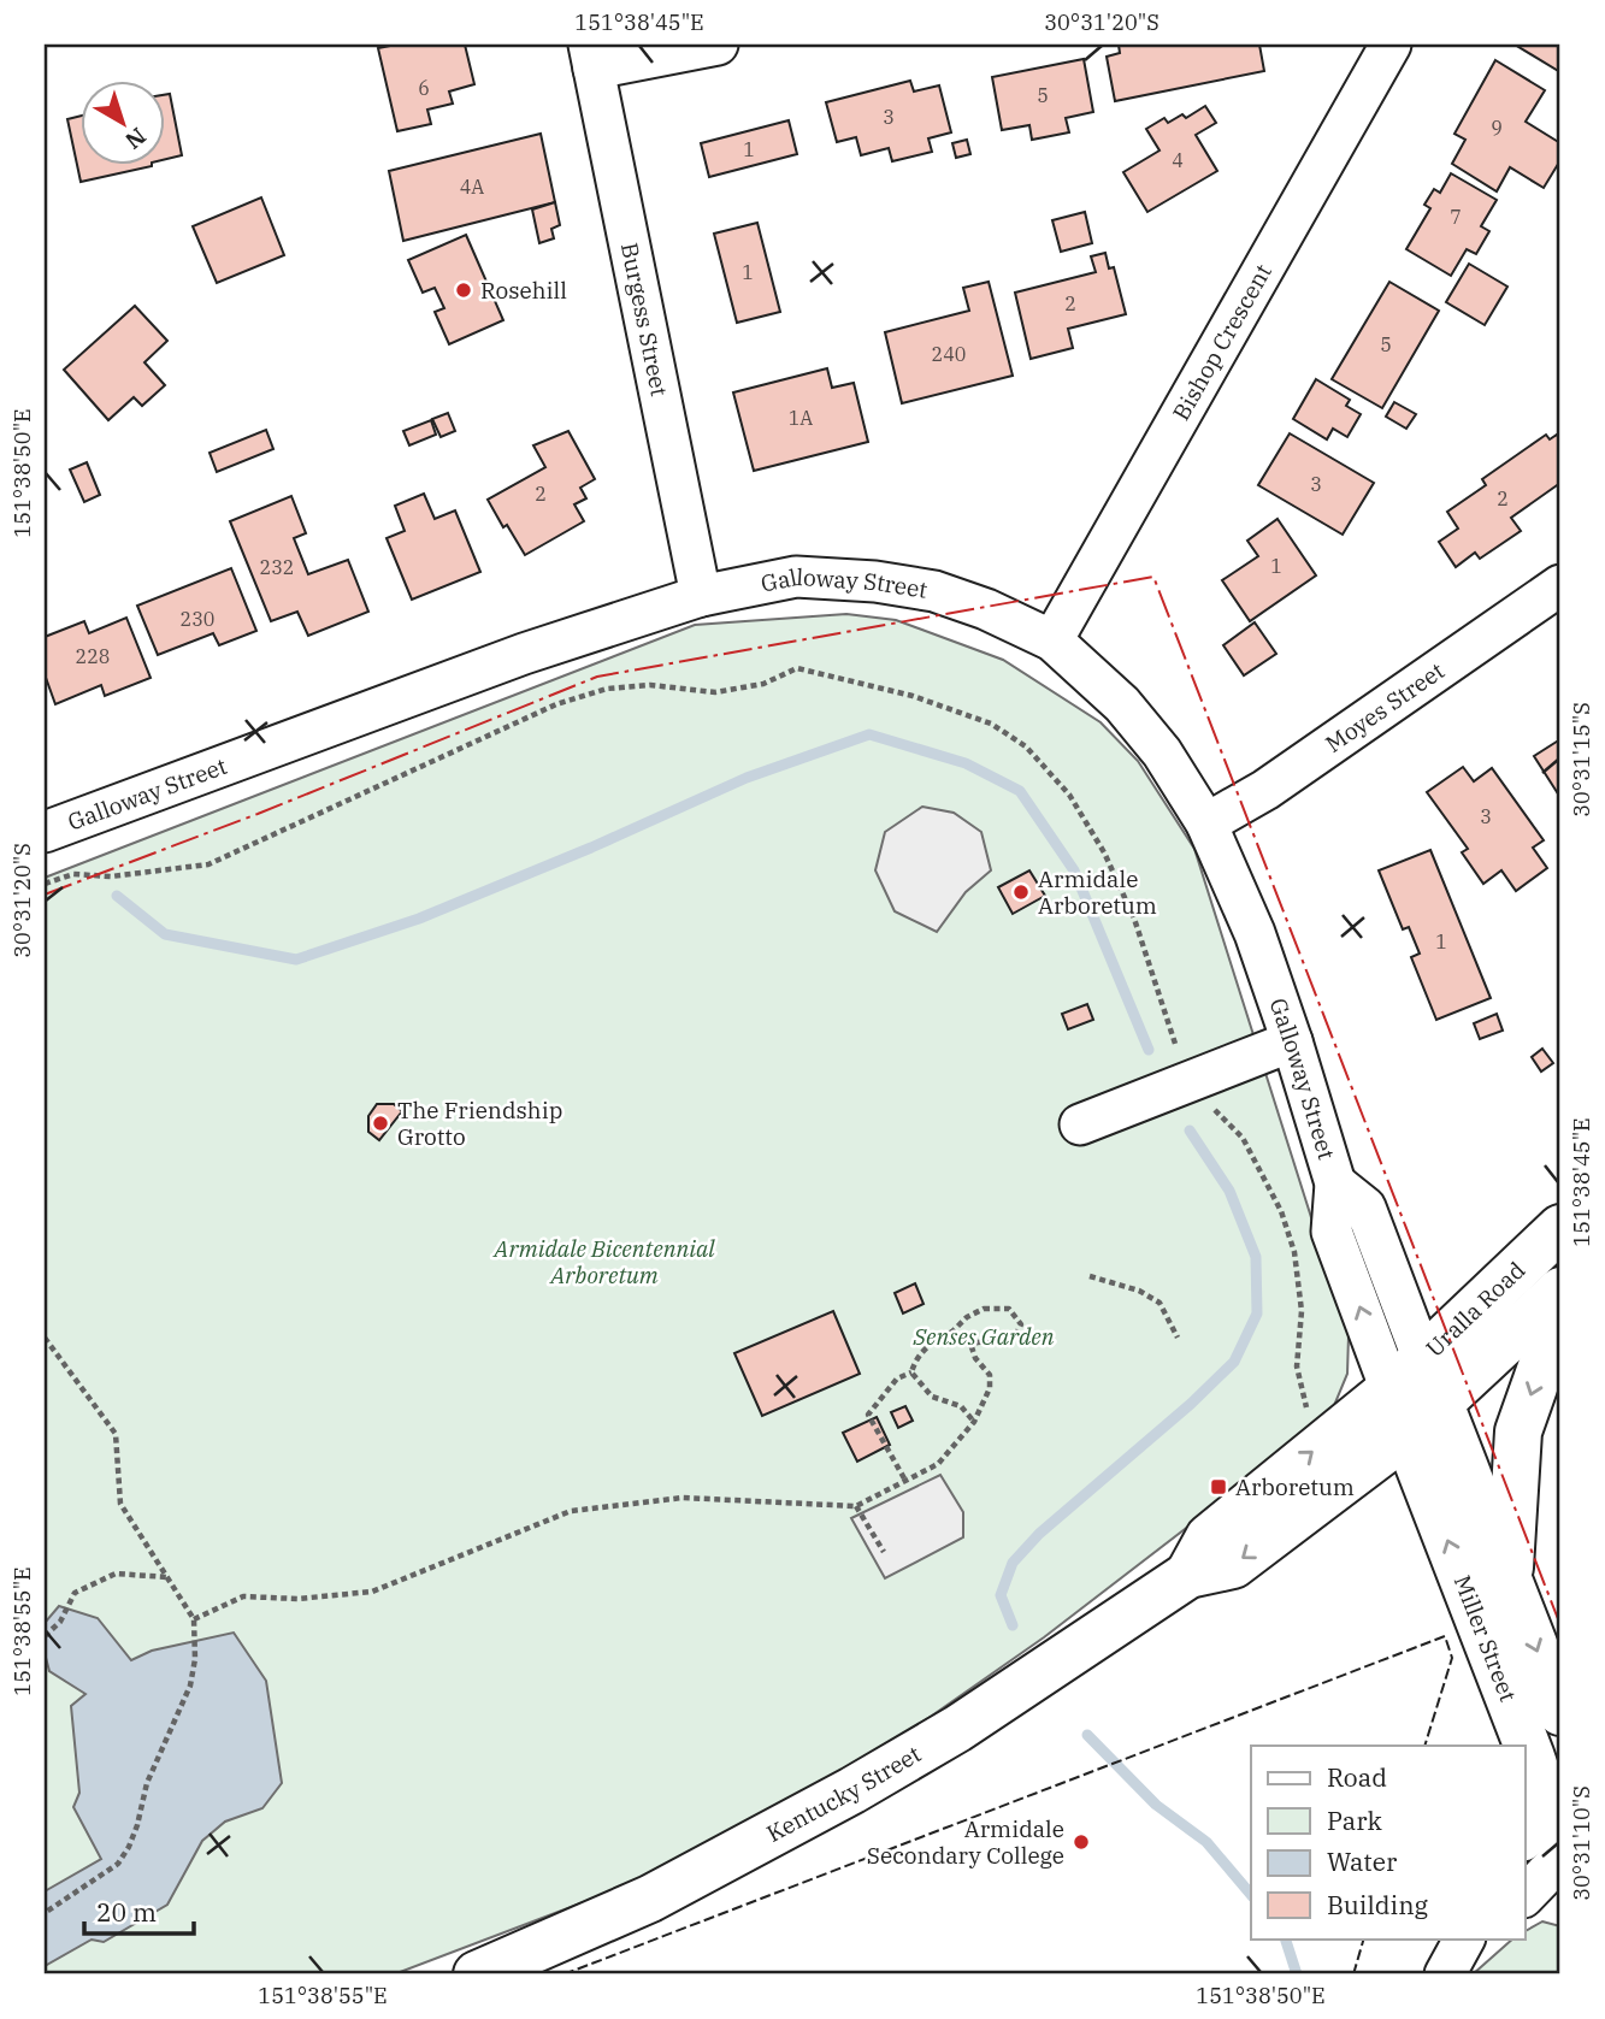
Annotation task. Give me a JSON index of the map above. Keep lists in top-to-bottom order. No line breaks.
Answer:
{"streets":{"main road":["Uralla Road","Miller Street","Kentucky Street"],"street":["Burgess Street","Bishop Crescent","Galloway Street","Moyes Street"]},"crossings":[["Burgess Street","Galloway Street"],["Bishop Crescent","Galloway Street"],["Galloway Street","Moyes Street"],["Galloway Street","Uralla Road"],["Galloway Street","Miller Street"],["Galloway Street","Kentucky Street"],["Uralla Road","Miller Street"],["Uralla Road","Kentucky Street"],["Miller Street","Kentucky Street"]],"parks":["Armidale Bicentennial Arboretum","Senses Garden"],"places":{"other":["Rosehill","Armidale Arboretum","The Friendship Grotto","Armidale Secondary College"],"transit":["Arboretum"]},"house_numbers":["6","5","3","9","1","4","4A","7","1","2","5","240","1A","3","2","2","1","232","230","228","3","1"],"legend":["Road","Park","Water","Building"],"scale_bar":"20 m","north":"bottom right","coordinates":["151°38'45\"E","30°31'20\"S","151°38'50\"E","30°31'15\"S","151°38'55\"E","30°31'10\"S"]}
